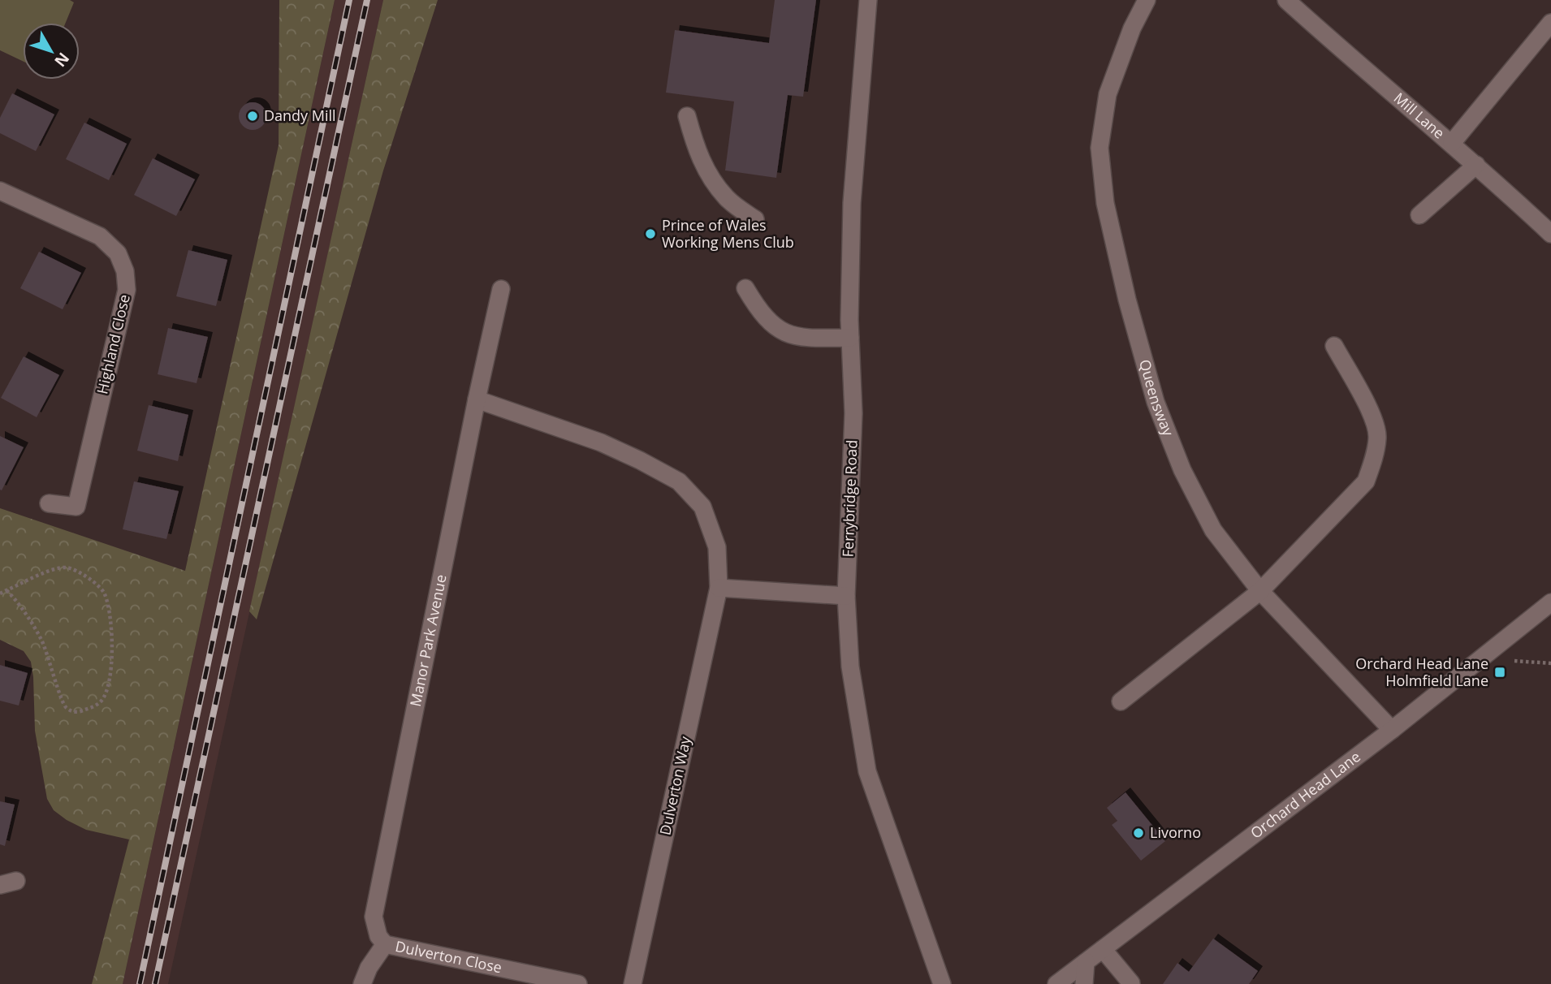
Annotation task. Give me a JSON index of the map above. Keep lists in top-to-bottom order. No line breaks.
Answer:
{"streets":{"street":["Mill Lane","Highland Close","Queensway","Ferrybridge Road","Manor Park Avenue","Dulverton Way","Orchard Head Lane","Dulverton Close"]},"crossings":[["Queensway","Orchard Head Lane"],["Manor Park Avenue","Dulverton Way"],["Manor Park Avenue","Dulverton Close"]],"places":{"other":["Dandy Mill","Prince of Wales Working Mens Club","Livorno"],"transit":["Orchard Head Lane Holmfield Lane"]},"north":"bottom right"}
